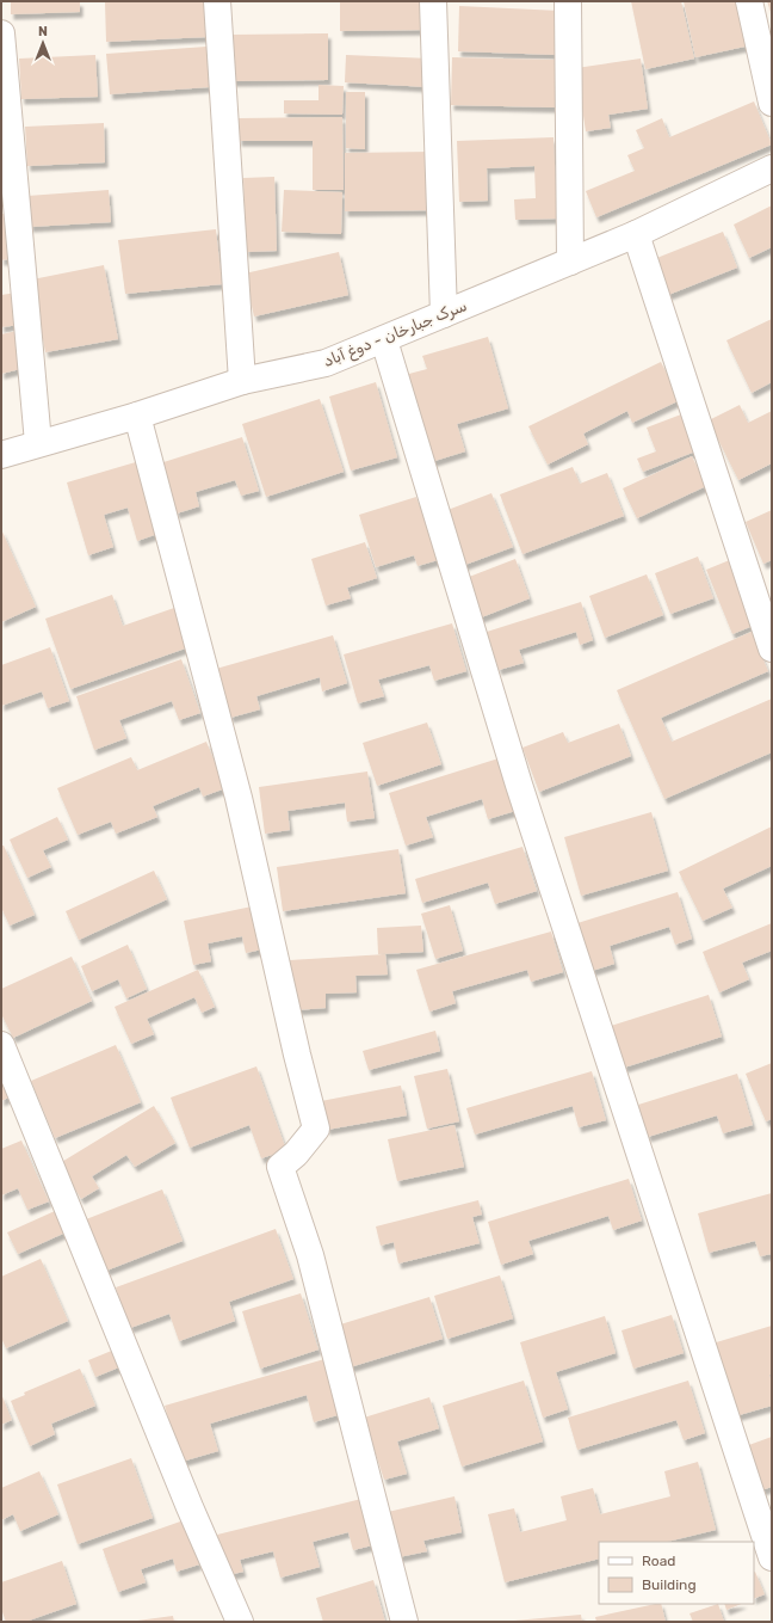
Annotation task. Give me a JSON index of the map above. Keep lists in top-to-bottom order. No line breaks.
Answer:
{"streets":{"street":["سرک جبارخان - دوغ آباد"]},"legend":["Road","Building"],"north":"top"}
